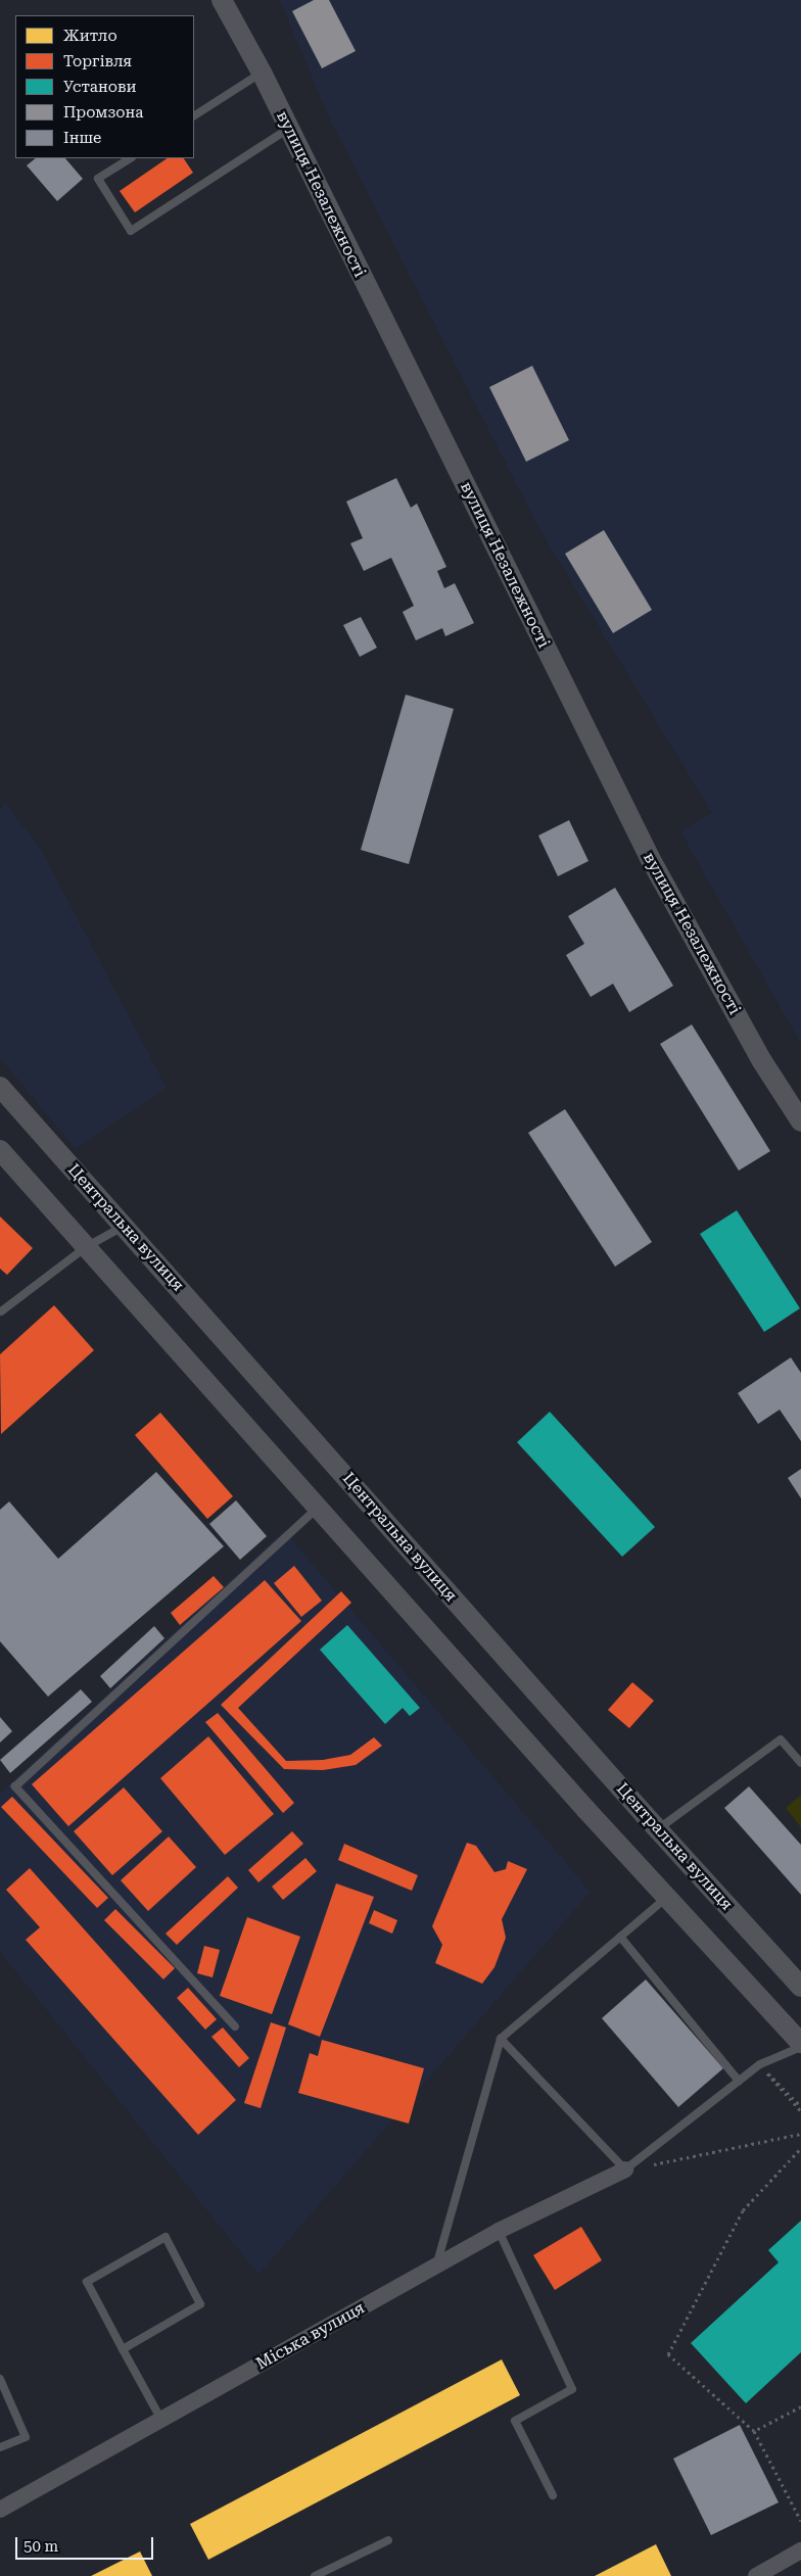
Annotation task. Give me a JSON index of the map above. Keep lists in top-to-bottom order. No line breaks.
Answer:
{"streets":{"street":["вулиця Незалежності","Центральна вулиця","Міська вулиця"]},"legend":["Житло","Торгівля","Установи","Промзона","Інше"],"scale_bar":"50 m"}
